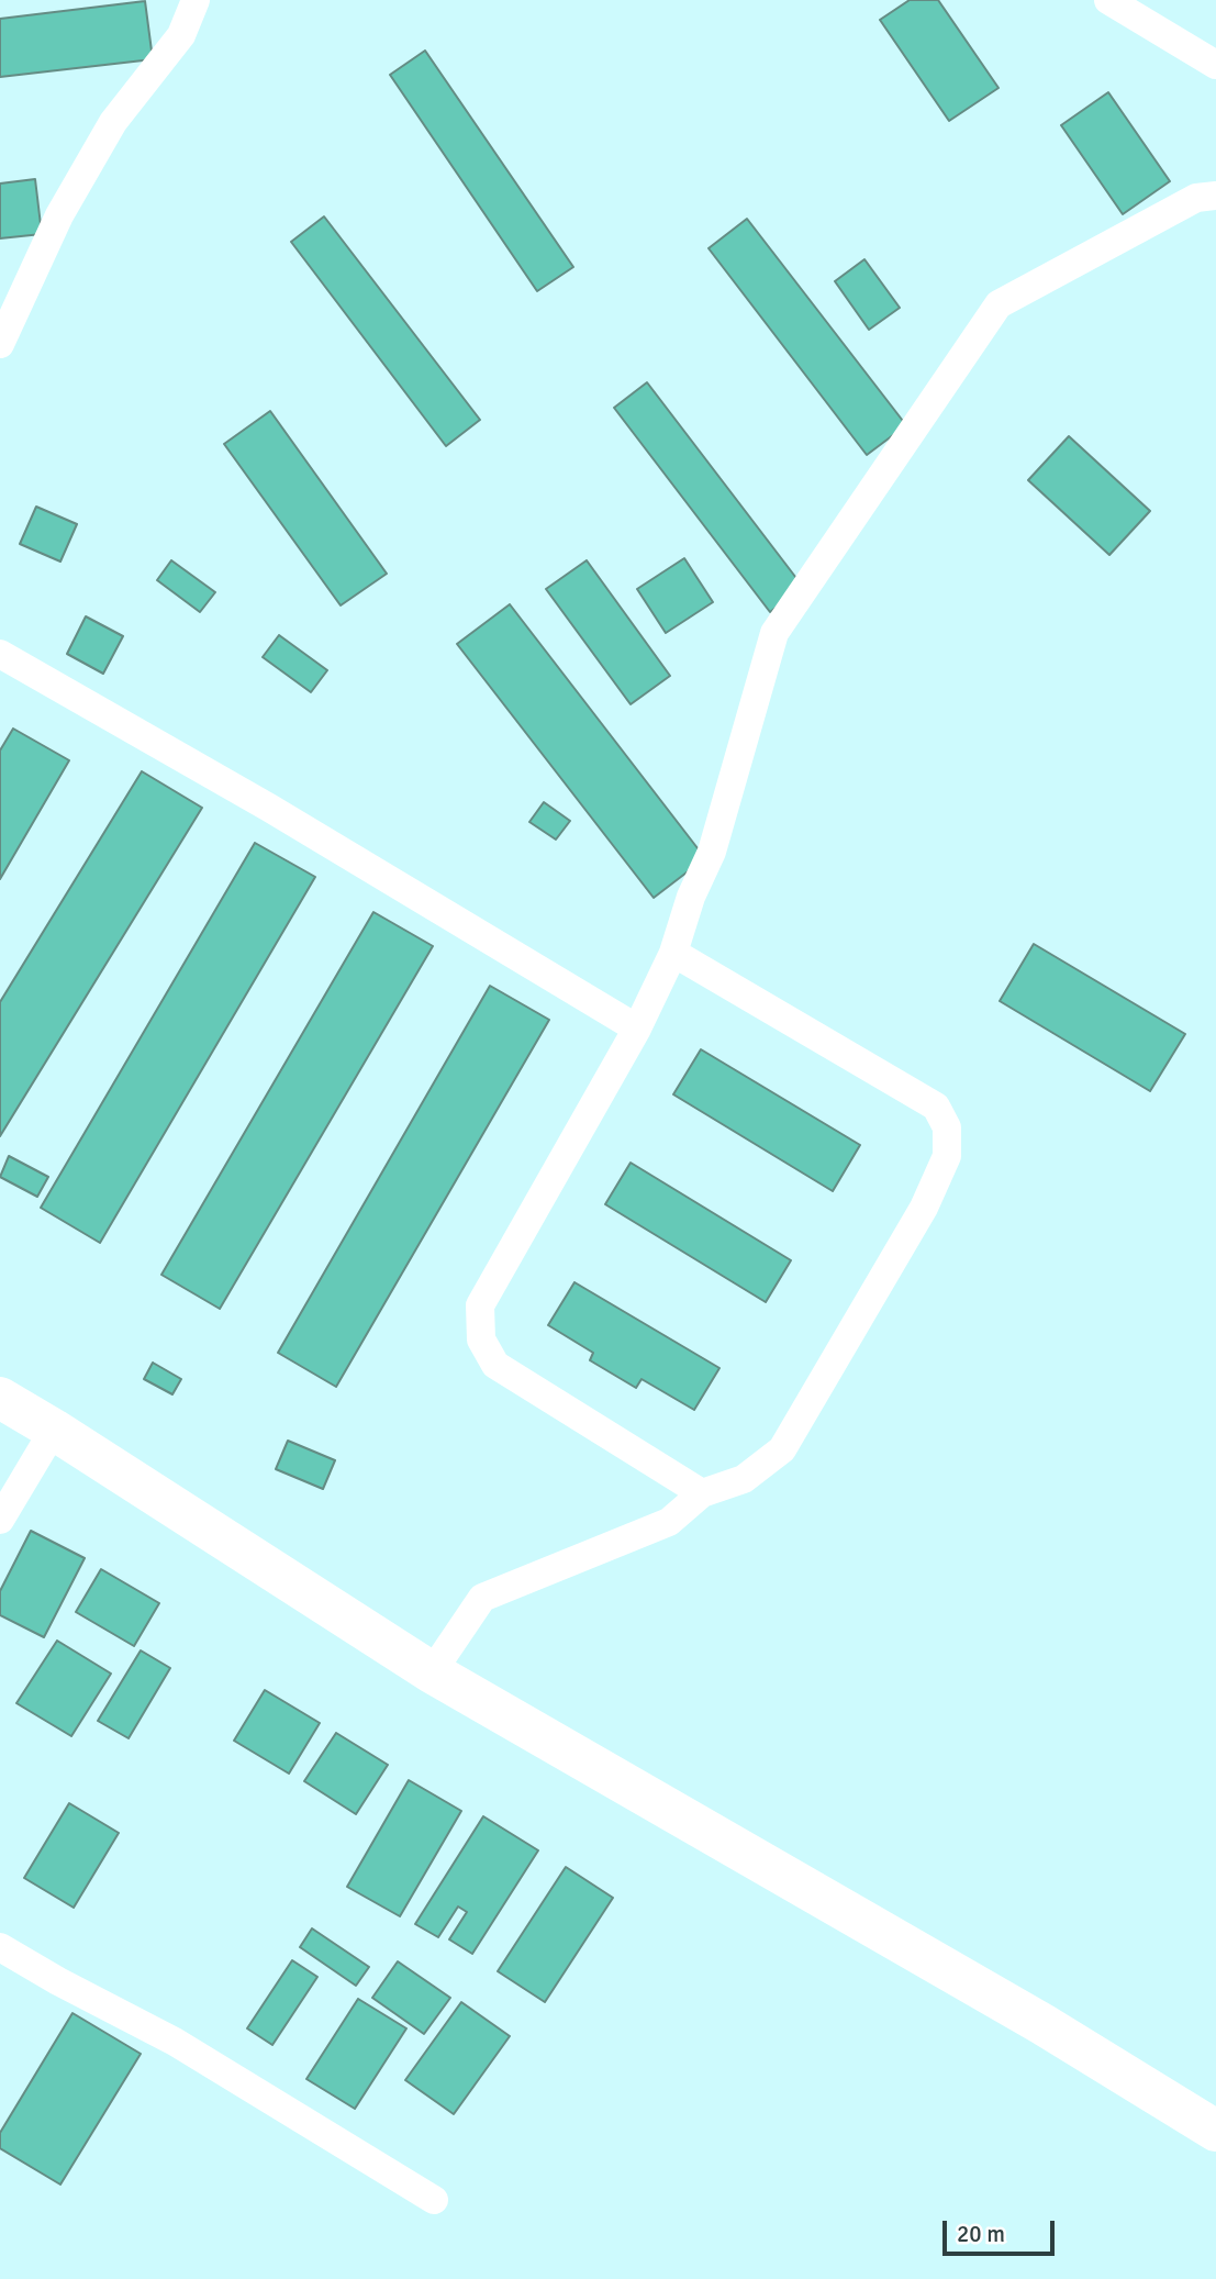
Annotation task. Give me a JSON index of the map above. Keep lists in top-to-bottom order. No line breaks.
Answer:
{"scale_bar":"20 m"}
